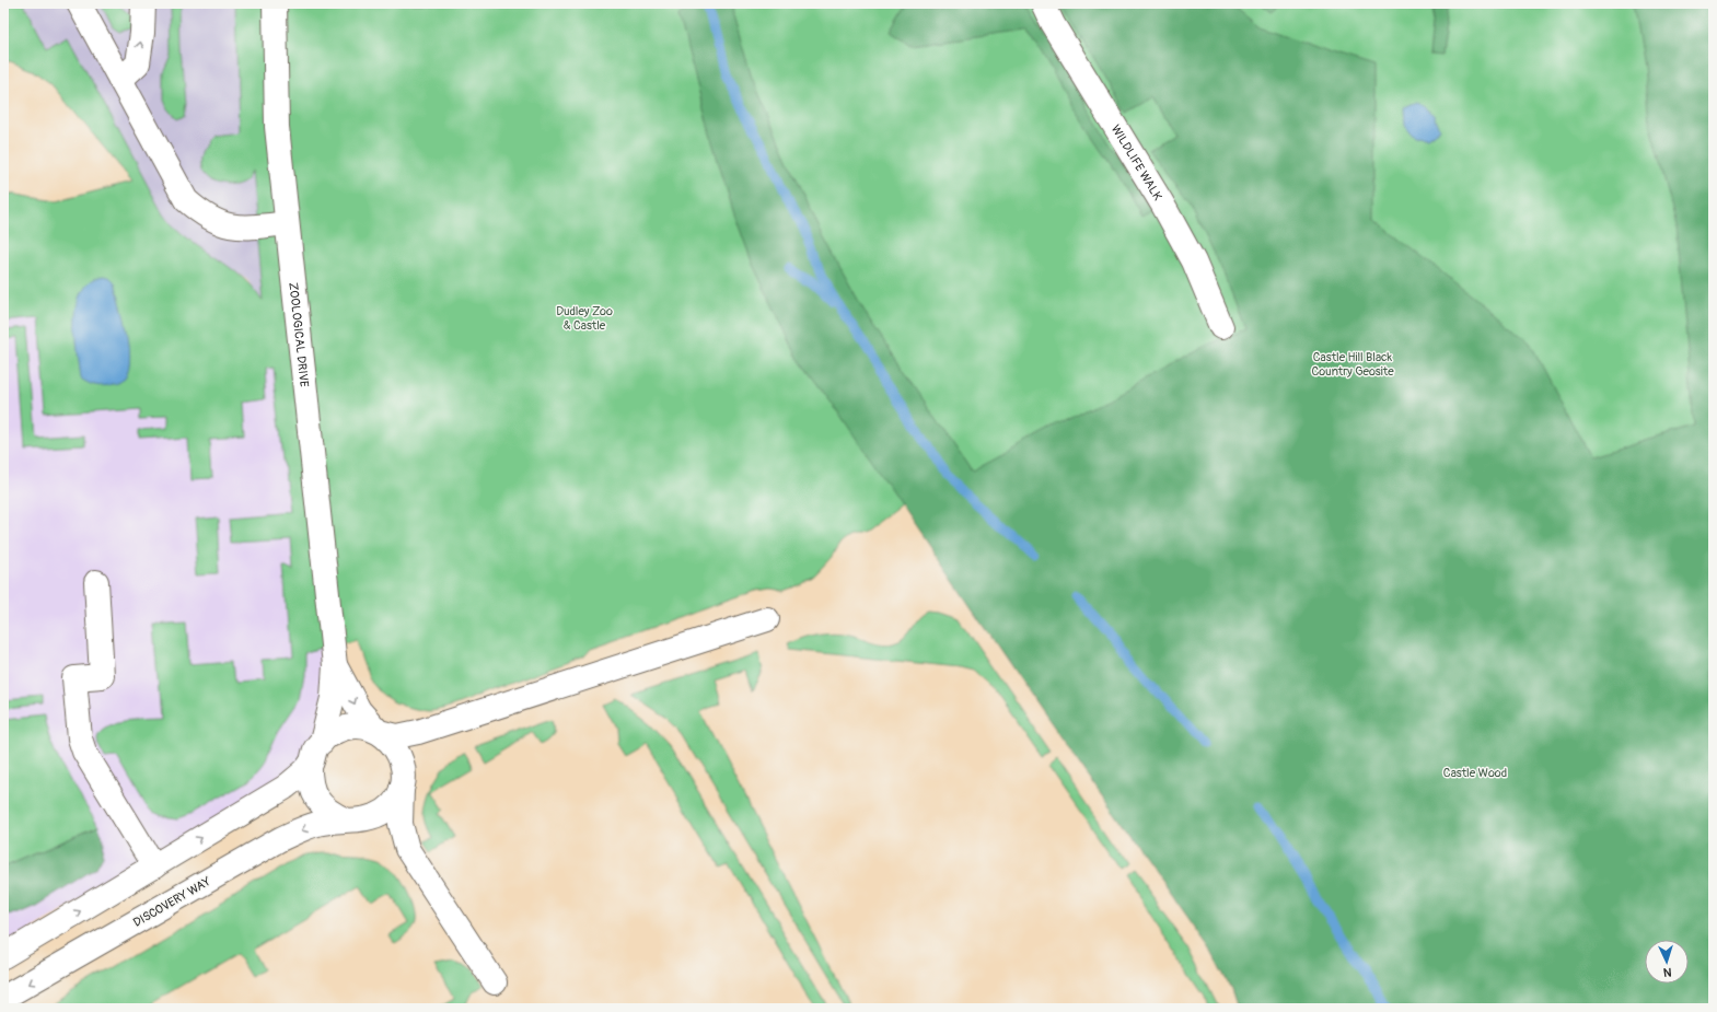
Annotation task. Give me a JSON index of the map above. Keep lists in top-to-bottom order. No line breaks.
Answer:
{"streets":{"street":["WILDLIFE WALK","ZOOLOGICAL DRIVE","DISCOVERY WAY"]},"crossings":[["ZOOLOGICAL DRIVE","DISCOVERY WAY"]],"parks":["Dudley Zoo & Castle","Castle Hill Black Country Geosite","Castle Wood"],"north":"bottom"}
